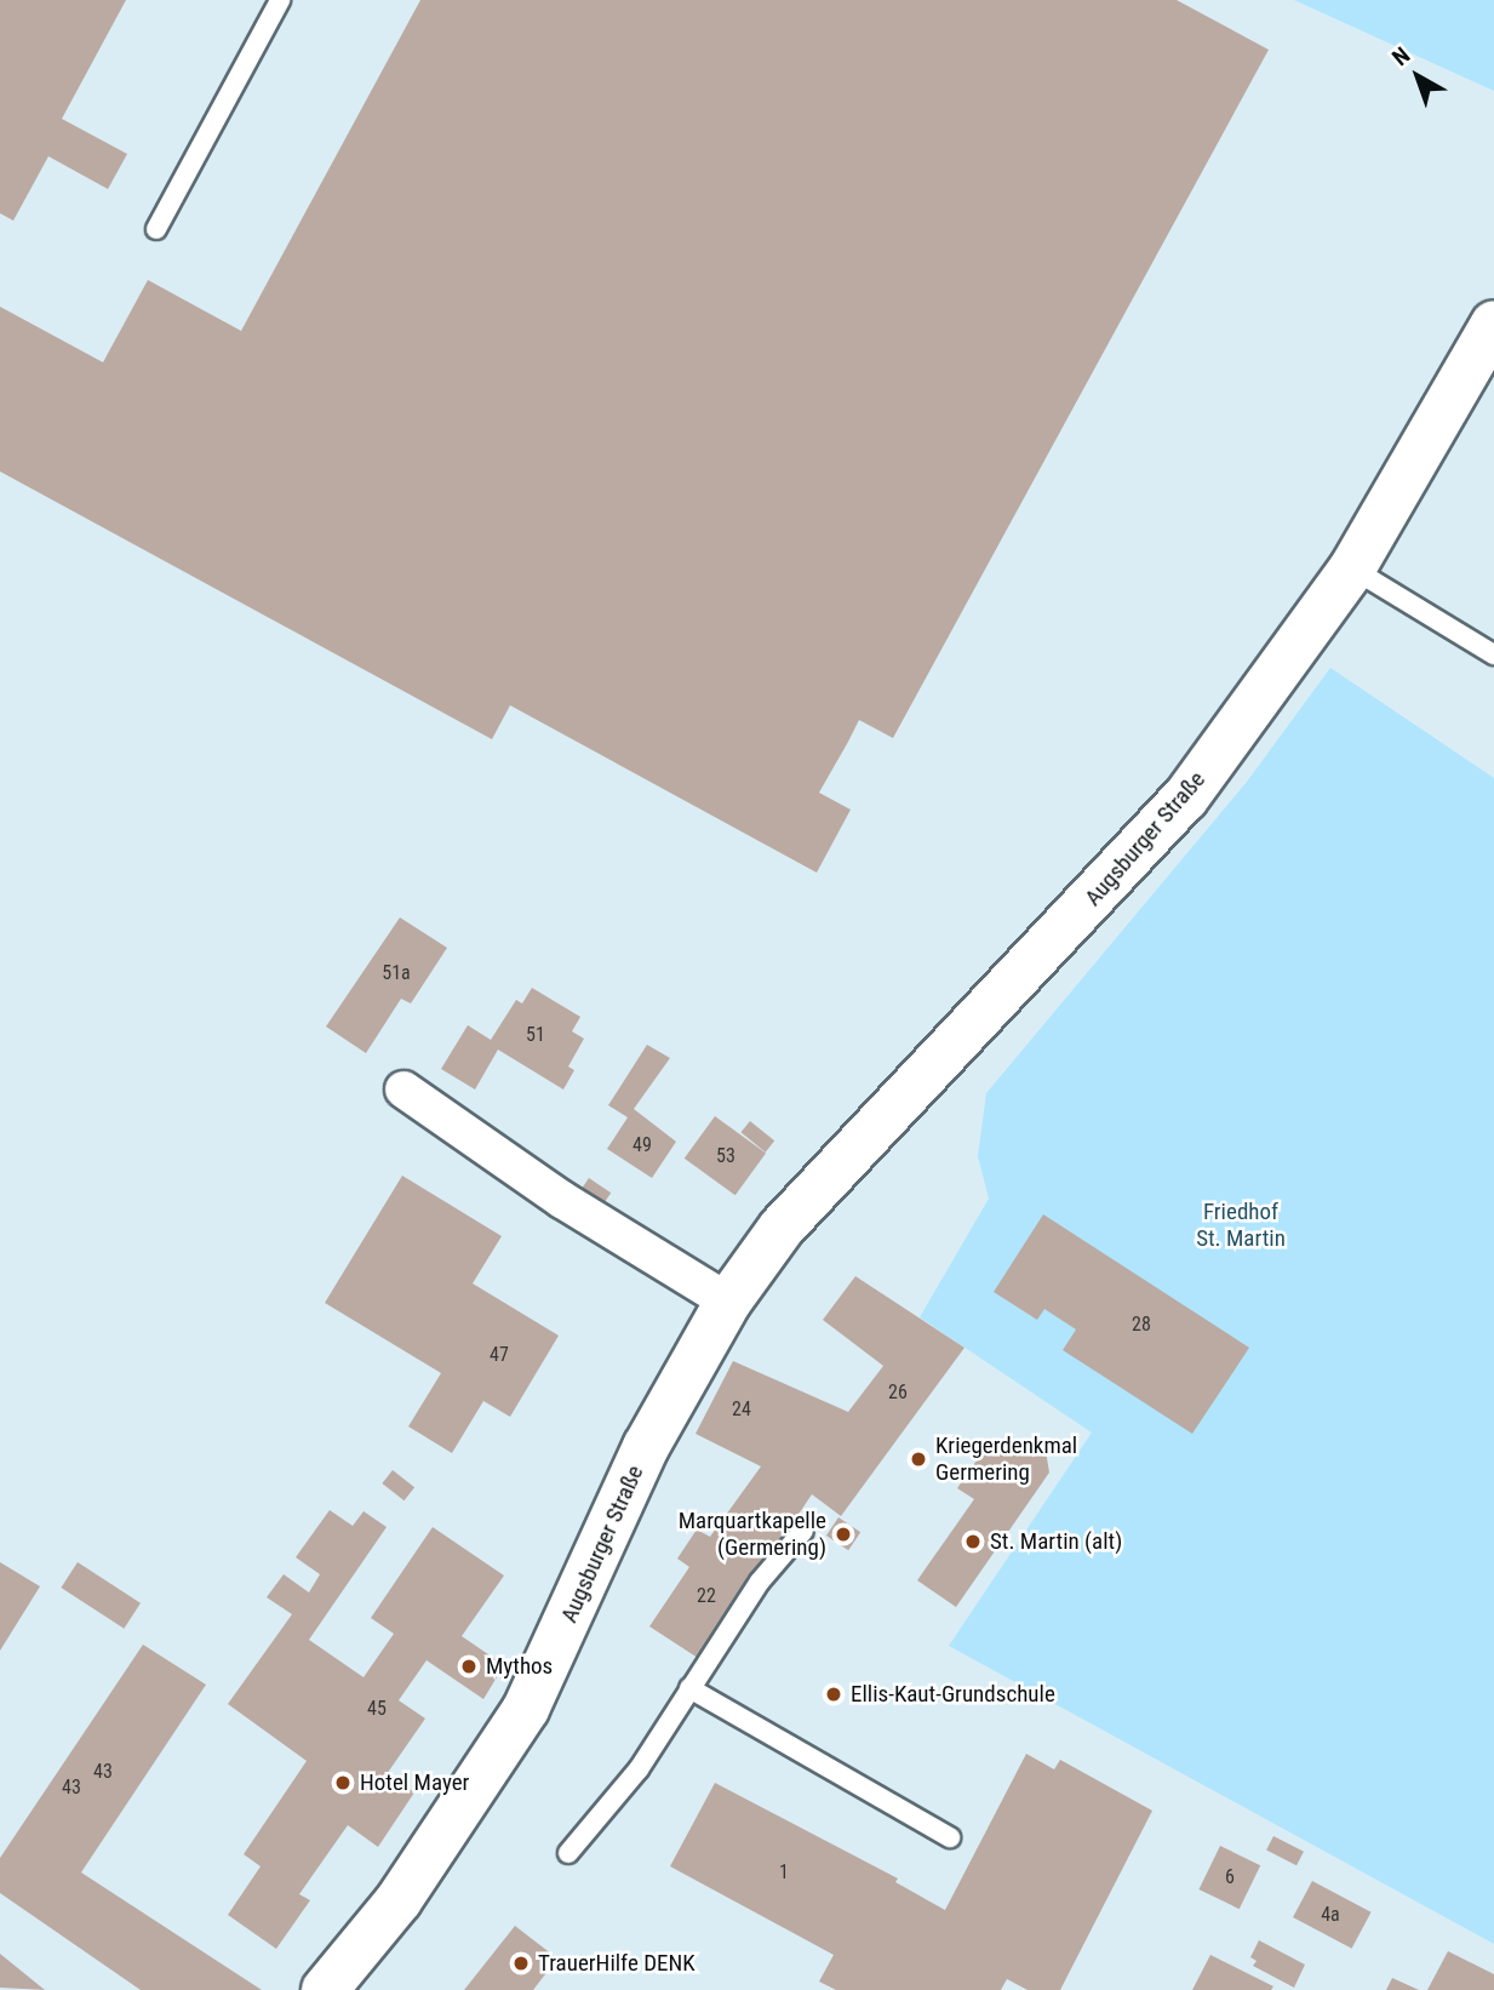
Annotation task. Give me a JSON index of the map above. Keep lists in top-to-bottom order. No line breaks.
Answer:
{"streets":{"street":["Augsburger Straße"]},"parks":["Friedhof St. Martin"],"places":["Kriegerdenkmal Germering","Marquartkapelle (Germering)","St. Martin (alt)","Mythos","Ellis-Kaut-Grundschule","Hotel Mayer","TrauerHilfe DENK"],"house_numbers":["51a","51","49","53","28","47","26","24","22","45","43","43","1","6","4a"],"north":"top left"}
